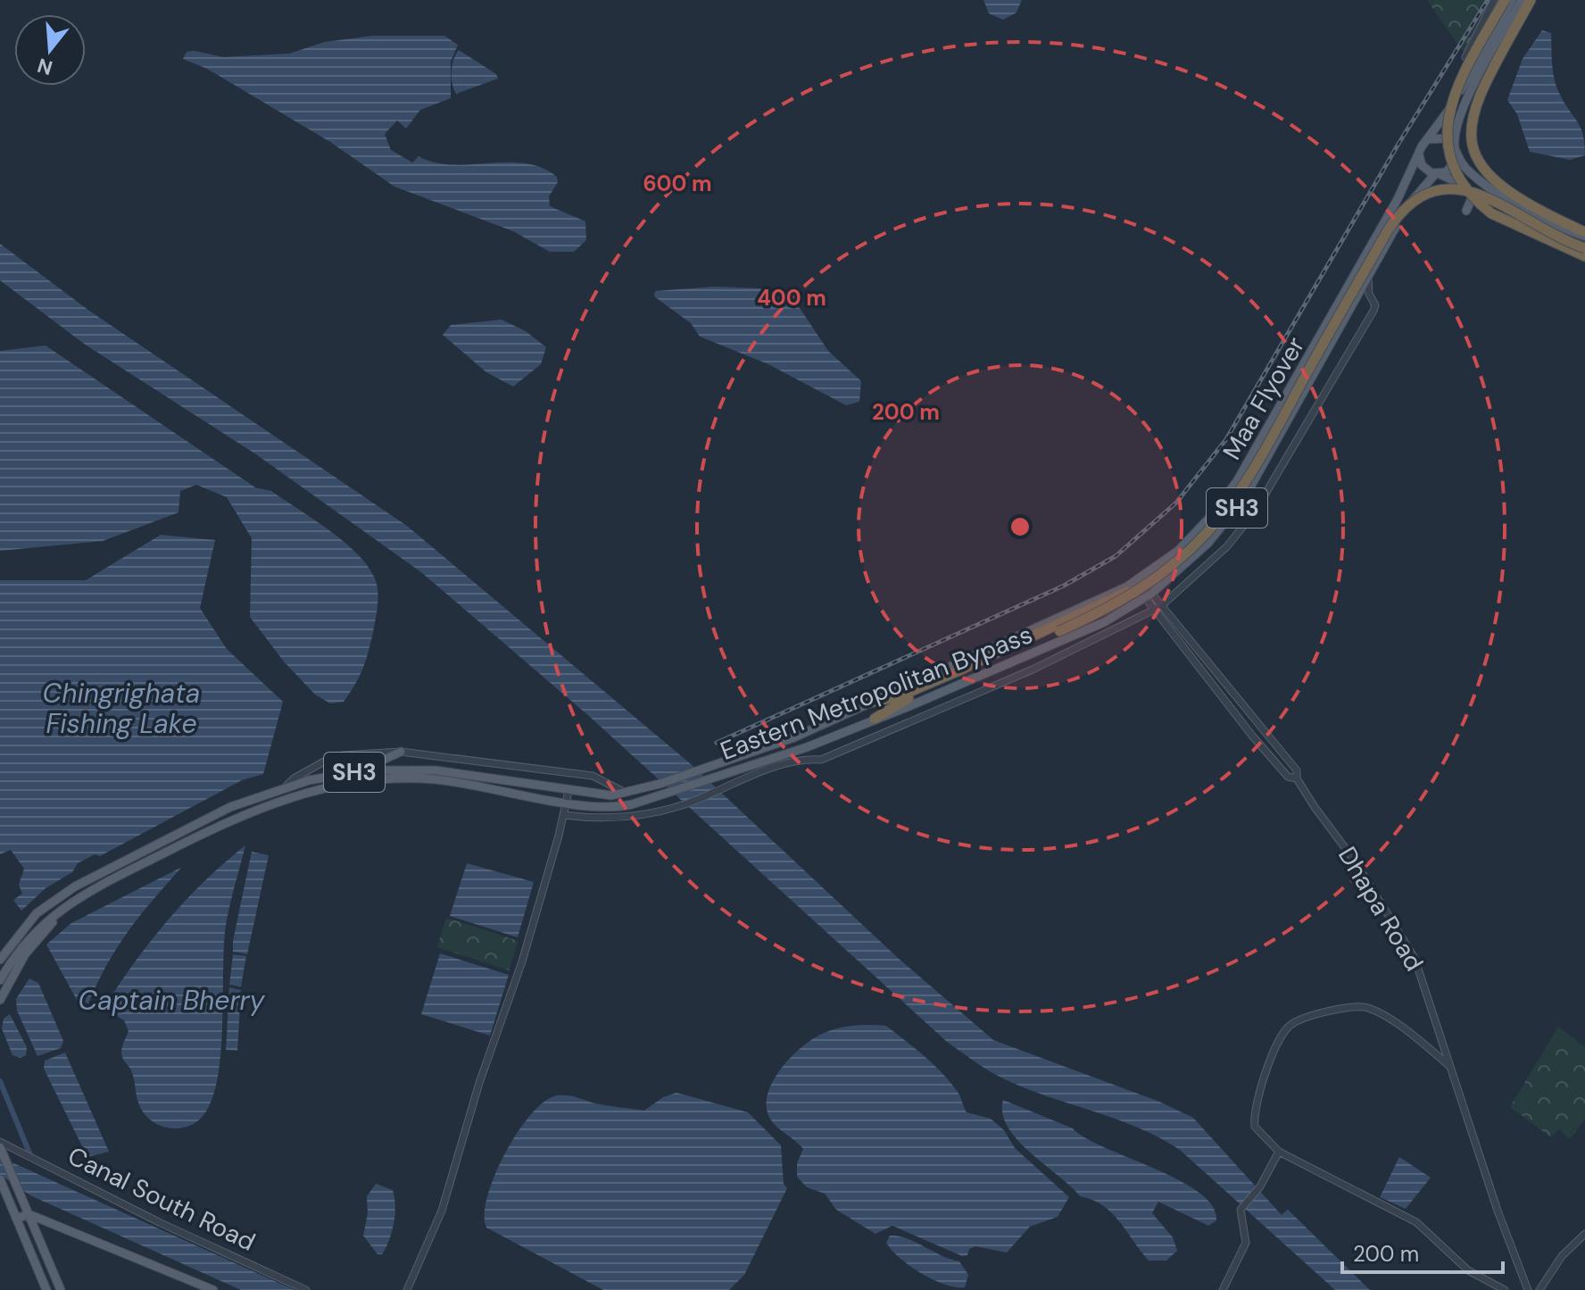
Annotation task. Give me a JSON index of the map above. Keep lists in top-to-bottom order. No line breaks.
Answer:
{"streets":{"highway":["Maa Flyover"],"main road":["SH3","Eastern Metropolitan Bypass"],"street":["Dhapa Road","Canal South Road"]},"crossings":[["Maa Flyover","Eastern Metropolitan Bypass"],["SH3","Eastern Metropolitan Bypass"],["SH3","Dhapa Road"],["Eastern Metropolitan Bypass","Dhapa Road"]],"water":["Chingrighata Fishing Lake","Captain Bherry"],"scale_bar":"200 m","north":"bottom","rings":["600 m","400 m","200 m"]}
